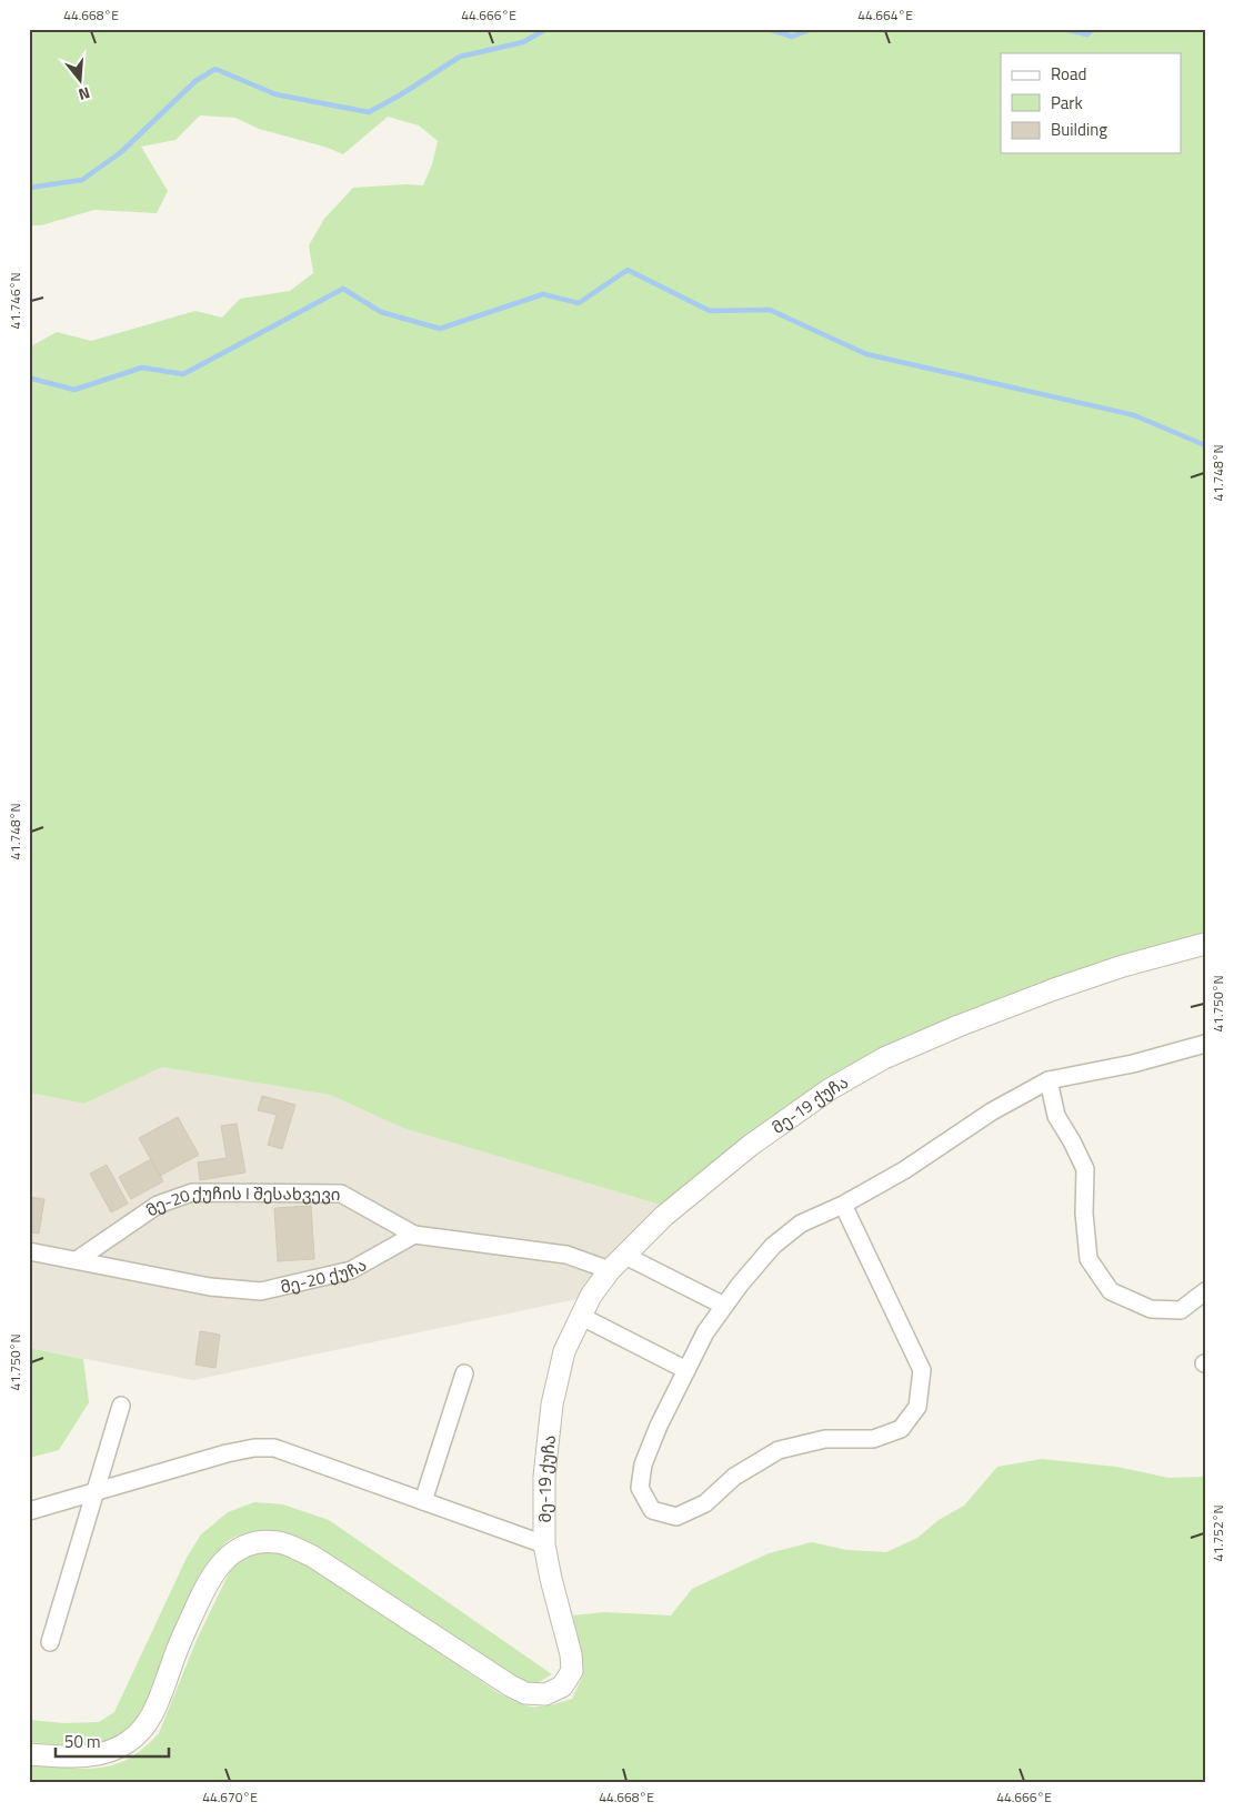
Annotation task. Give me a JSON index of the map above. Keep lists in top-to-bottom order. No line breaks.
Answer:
{"streets":{"street":["მე-19 ქუჩა","მე-20 ქუჩის I შესახვევი","მე-20 ქუჩა"]},"crossings":[["მე-20 ქუჩის I შესახვევი","მე-20 ქუჩა"]],"legend":["Road","Park","Building"],"scale_bar":"50 m","north":"bottom","coordinates":["44.668°E","44.666°E","44.664°E","41.746°N","41.748°N","41.750°N","41.752°N","44.670°E"]}
